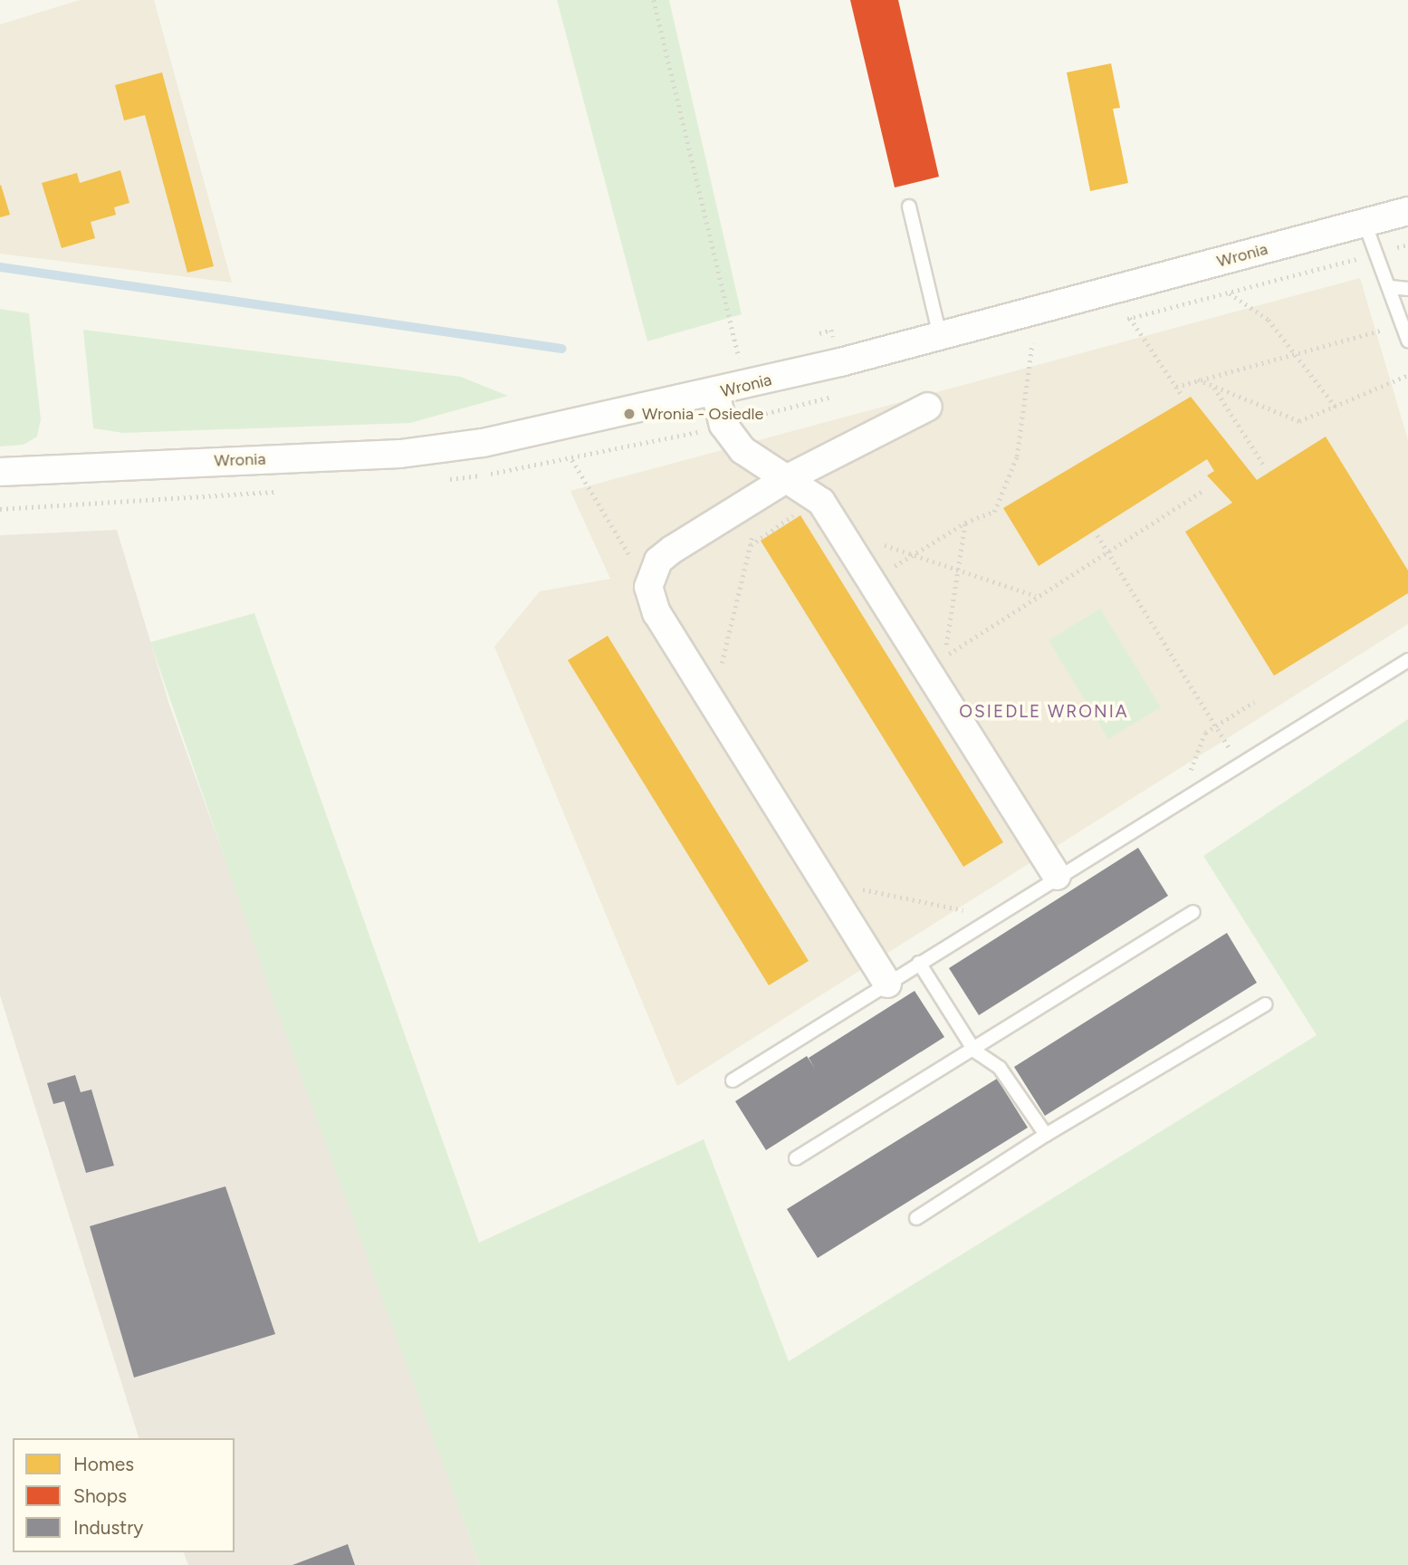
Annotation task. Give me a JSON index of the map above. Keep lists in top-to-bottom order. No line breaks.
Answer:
{"streets":{"street":["Wronia"]},"districts":["OSIEDLE WRONIA"],"places":["Wronia - Osiedle"],"legend":["Homes","Shops","Industry"]}
